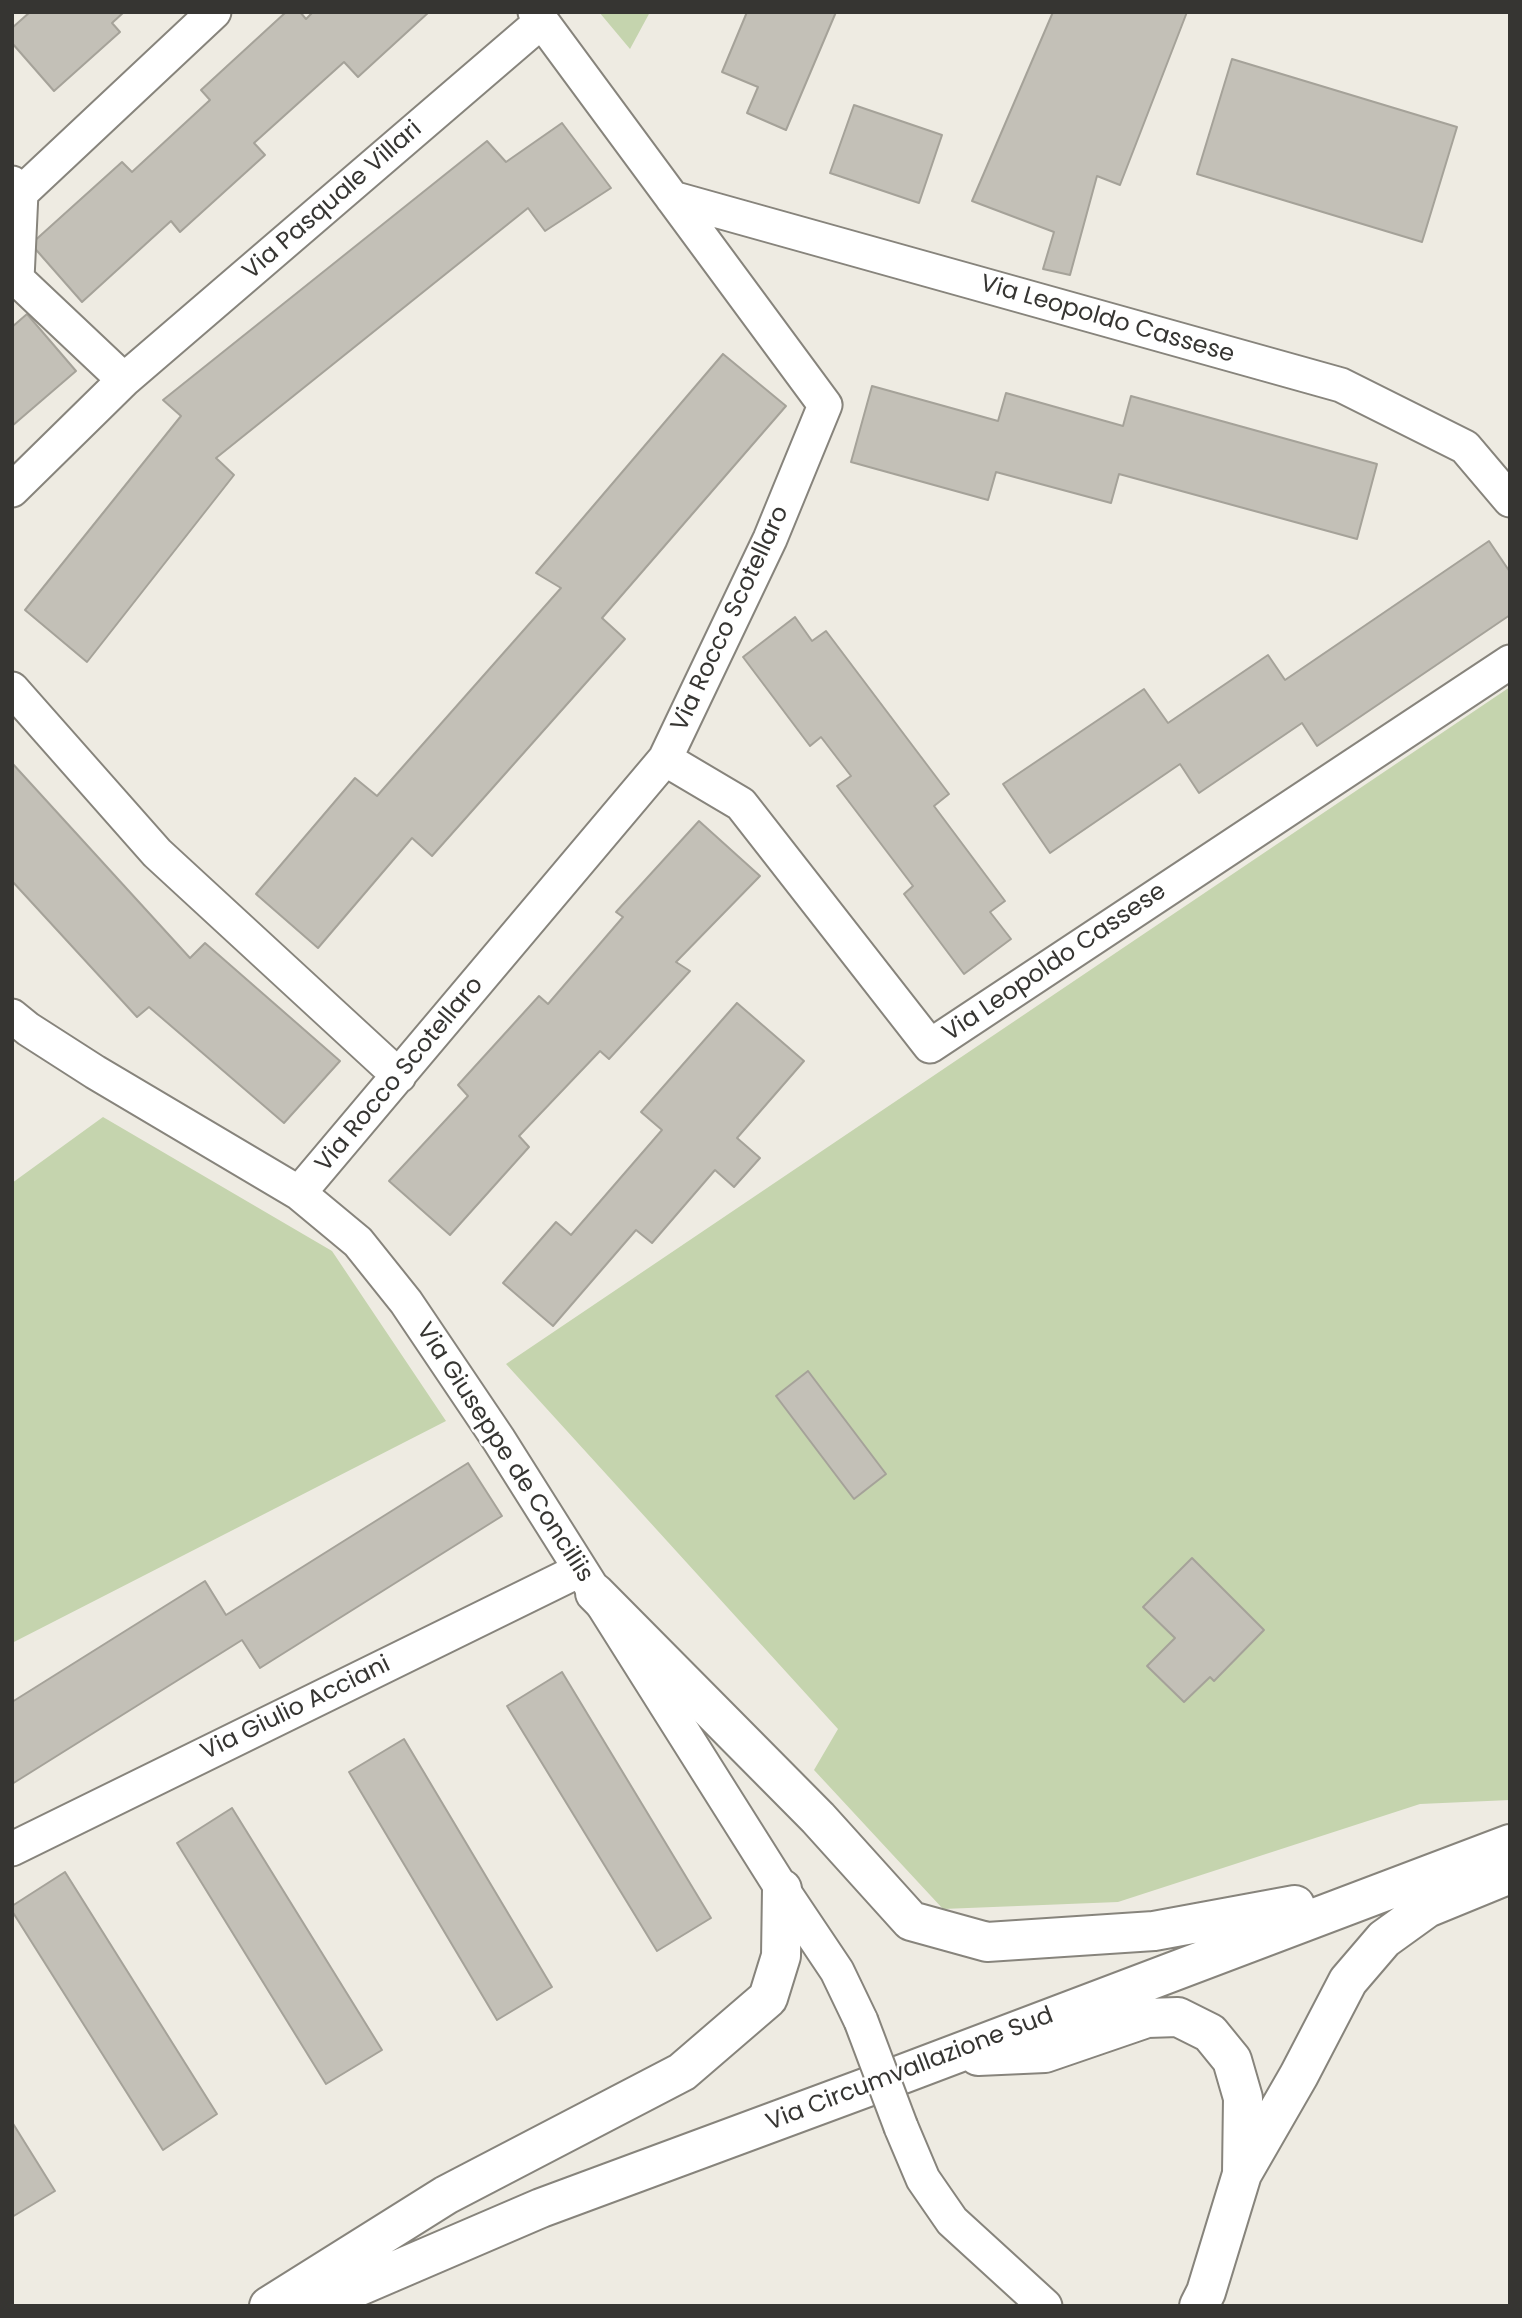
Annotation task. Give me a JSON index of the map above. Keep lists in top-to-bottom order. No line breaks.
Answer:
{"streets":{"main road":["Via Circumvallazione Sud"],"street":["Via Pasquale Villari","Via Leopoldo Cassese","Via Rocco Scotellaro","Via Giuseppe de Conciliis","Via Giulio Acciani"]},"crossings":[["Via Pasquale Villari","Via Rocco Scotellaro"],["Via Leopoldo Cassese","Via Rocco Scotellaro"],["Via Rocco Scotellaro","Via Giuseppe de Conciliis"],["Via Giuseppe de Conciliis","Via Giulio Acciani"]]}
